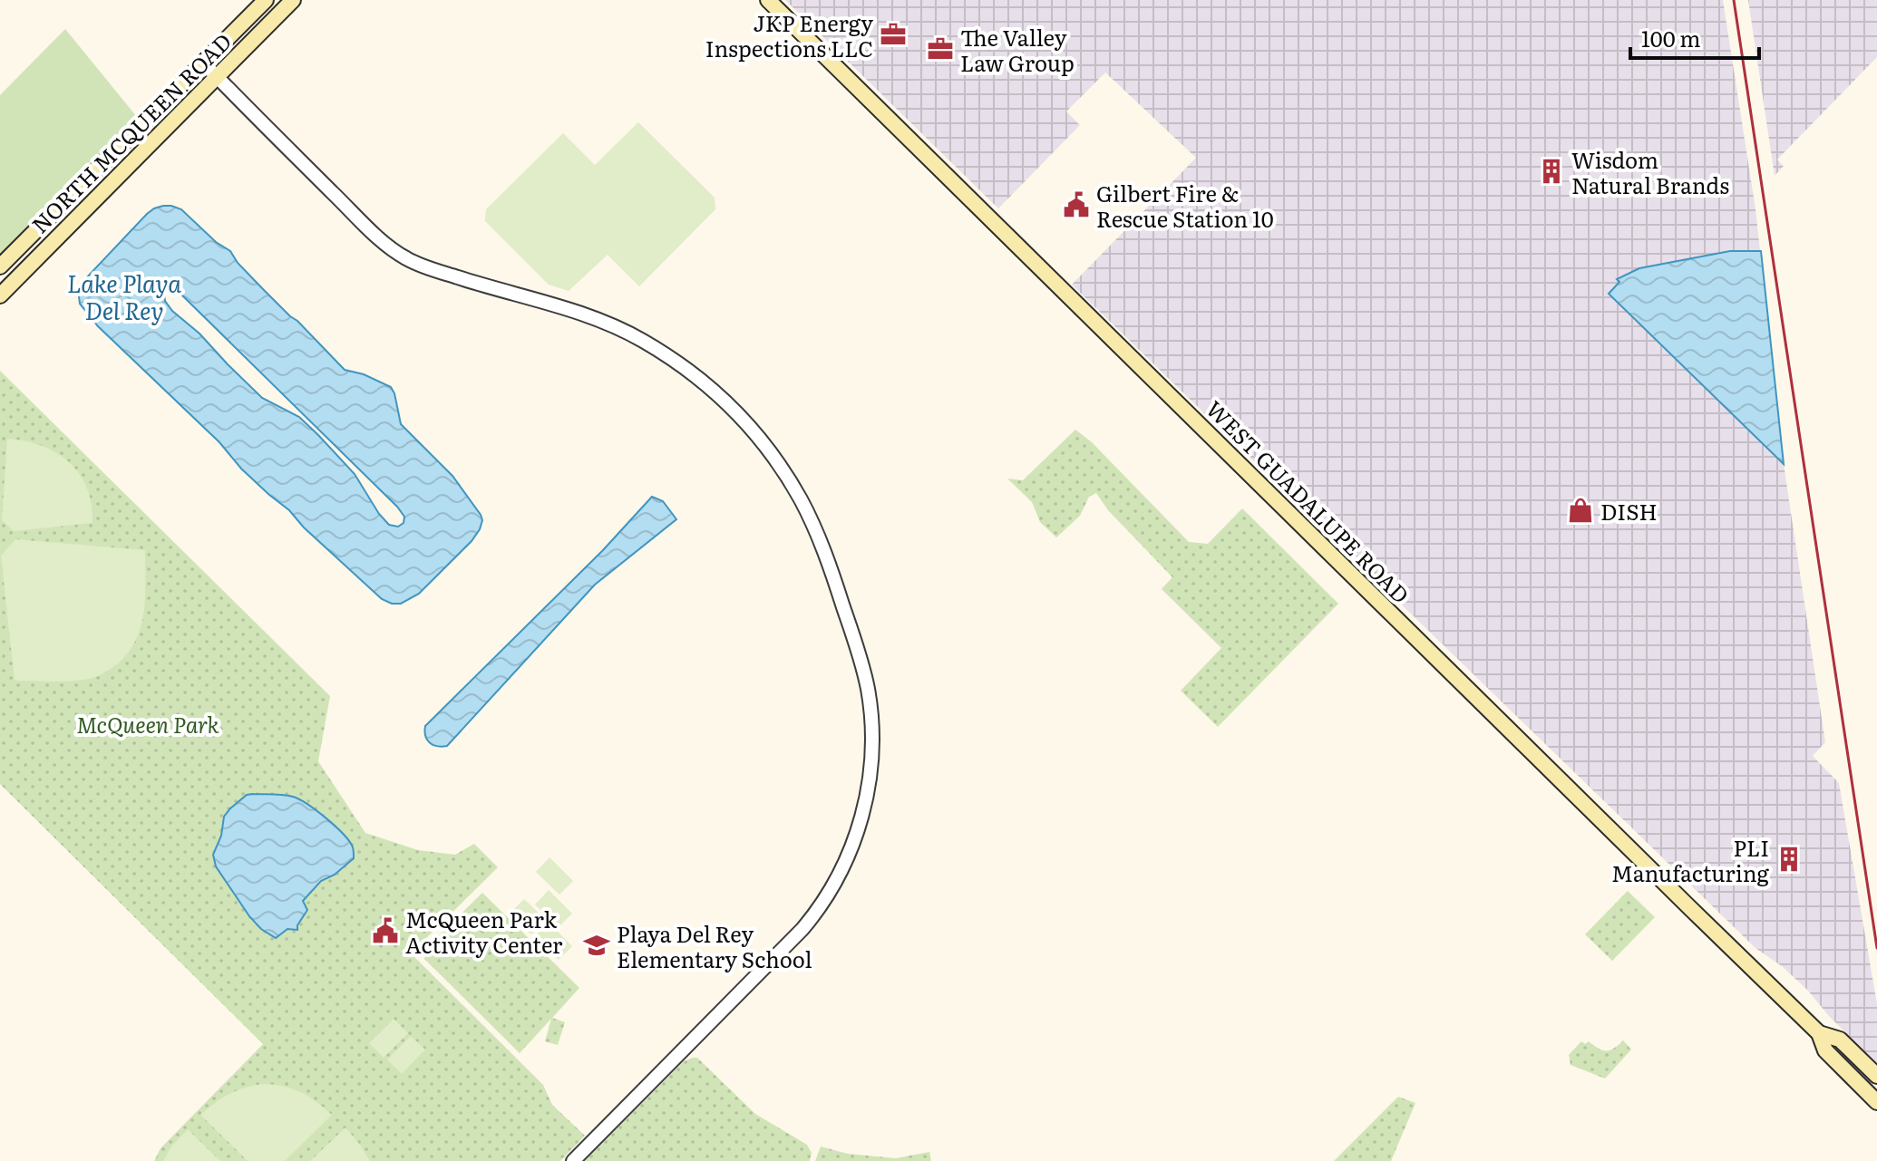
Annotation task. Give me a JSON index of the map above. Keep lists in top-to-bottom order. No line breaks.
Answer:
{"streets":{"main road":["NORTH MCQUEEN ROAD","WEST GUADALUPE ROAD"]},"water":["Lake Playa Del Rey"],"parks":["McQueen Park"],"places":{"office":["JKP Energy Inspections LLC","The Valley Law Group"],"building":["Wisdom Natural Brands","PLI Manufacturing"],"public building":["Gilbert Fire & Rescue Station 10","McQueen Park Activity Center"],"shop":["DISH"],"school or university":["Playa Del Rey Elementary School"]},"scale_bar":"100 m"}
